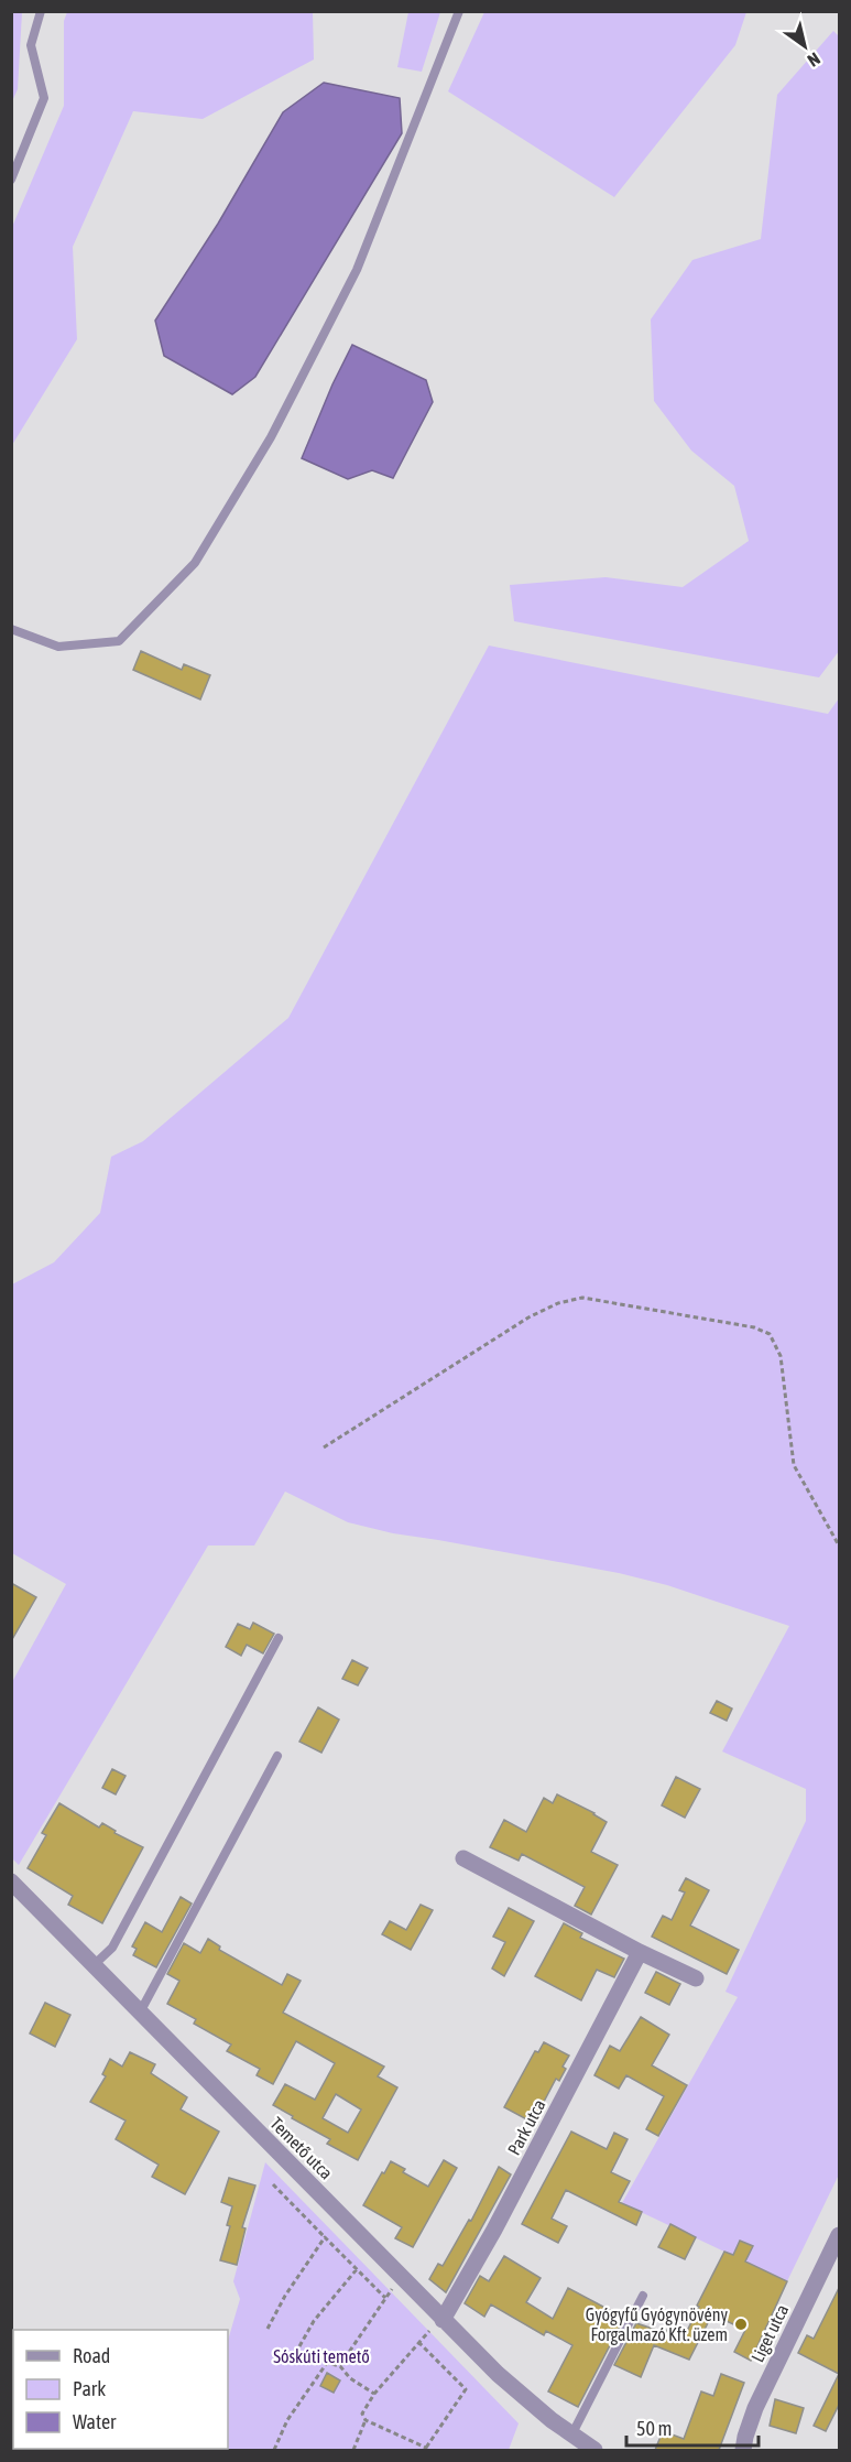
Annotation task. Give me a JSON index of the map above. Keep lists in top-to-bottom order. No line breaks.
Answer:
{"streets":{"street":["Park utca","Temető utca","Liget utca"]},"crossings":[["Park utca","Temető utca"]],"parks":["Sóskúti temető"],"places":["Gyógyfű Gyógynövény Forgalmazó Kft. üzem"],"legend":["Road","Park","Water"],"scale_bar":"50 m","north":"bottom right"}
